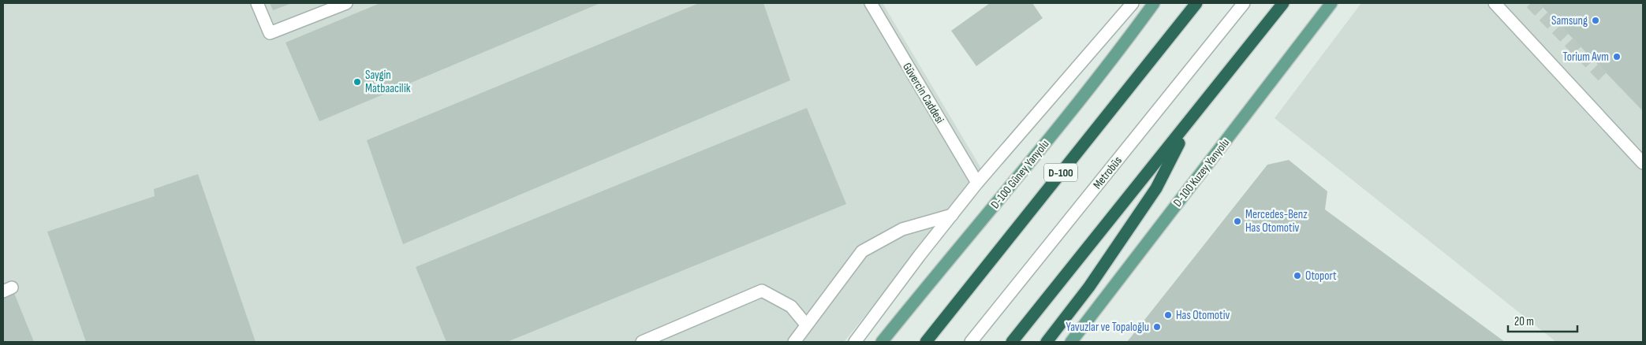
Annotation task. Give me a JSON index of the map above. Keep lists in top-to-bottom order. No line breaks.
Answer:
{"streets":{"highway":["D-100"],"main road":["D-100 Kuzey Yanyolu","D-100 Güney Yanyolu"],"street":["Güvercin Caddesi","Metrobüs"]},"places":["Samsung","Torium Avm","Saygin Matbaacilik","Mercedes-Benz Has Otomotiv","Otoport","Has Otomotiv","Yavuzlar ve Topaloğlu"],"scale_bar":"20 m"}
